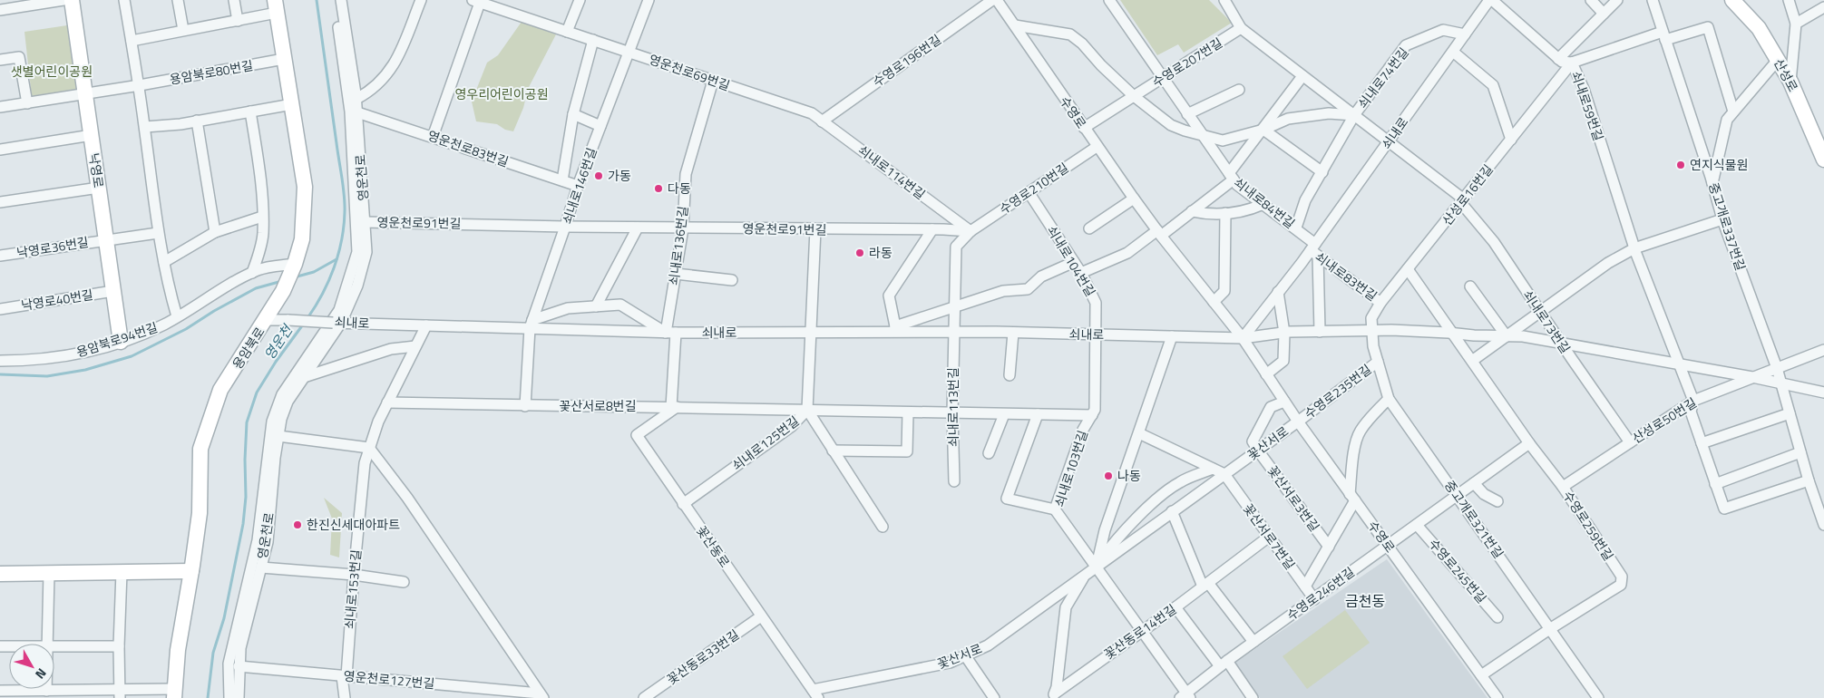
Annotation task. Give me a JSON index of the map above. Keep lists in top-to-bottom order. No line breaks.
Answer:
{"streets":{"street":["수영로196번길","수영로207번길","용암북로80번길","영운천로69번길","산성로","쇠내로74번길","쇠내로59번길","수영로","쇠내로","영운천로83번길","낙영로","쇠내로114번길","영운천로","쇠내로146번길","수영로210번길","산성로16번길","쇠내로84번길","영운천로91번길","중고개로337번길","쇠내로136번길","낙영로36번길","쇠내로104번길","쇠내로83번길","낙영로40번길","쇠내로73번길","용암북로94번길","용암북로","수영로235번길","꽃산서로8번길","쇠내로113번길","산성로50번길","쇠내로125번길","꽃산서로","쇠내로103번길","꽃산서로3번길","중고개로321번길","수영로259번길","꽃산서로7번길","꽃산동로","수영로245번길","쇠내로153번길","수영로246번길","꽃산동로14번길","꽃산동로33번길","영운천로127번길"]},"crossings":[["수영로196번길","쇠내로114번길"],["수영로207번길","쇠내로74번길"],["수영로207번길","수영로"],["수영로207번길","쇠내로84번길"],["용암북로80번길","낙영로"],["용암북로80번길","용암북로"],["영운천로69번길","영운천로83번길"],["영운천로69번길","쇠내로114번길"],["영운천로69번길","쇠내로146번길"],["영운천로69번길","쇠내로136번길"],["쇠내로74번길","쇠내로"],["쇠내로74번길","쇠내로84번길"],["쇠내로74번길","쇠내로73번길"],["쇠내로59번길","쇠내로"],["쇠내로59번길","산성로16번길"],["쇠내로59번길","중고개로337번길"],["쇠내로59번길","산성로50번길"],["수영로","쇠내로"],["수영로","수영로210번길"],["수영로","수영로235번길"],["수영로","꽃산서로"],["수영로","수영로259번길"],["수영로","수영로246번길"],["쇠내로","영운천로"],["쇠내로","쇠내로146번길"],["쇠내로","쇠내로84번길"],["쇠내로","쇠내로136번길"],["쇠내로","쇠내로104번길"],["쇠내로","쇠내로83번길"],["쇠내로","쇠내로73번길"],["쇠내로","용암북로"],["쇠내로","쇠내로113번길"],["쇠내로","쇠내로125번길"],["쇠내로","쇠내로103번길"],["쇠내로","쇠내로153번길"],["영운천로83번길","영운천로"],["영운천로83번길","쇠내로146번길"],["낙영로","낙영로36번길"],["낙영로","낙영로40번길"],["낙영로","용암북로94번길"],["쇠내로114번길","수영로210번길"],["쇠내로114번길","영운천로91번길"],["영운천로","영운천로91번길"],["영운천로","영운천로127번길"],["쇠내로146번길","영운천로91번길"],["쇠내로146번길","꽃산서로8번길"],["수영로210번길","영운천로91번길"],["수영로210번길","쇠내로104번길"],["수영로210번길","쇠내로113번길"],["산성로16번길","쇠내로83번길"],["산성로16번길","쇠내로73번길"],["산성로16번길","중고개로321번길"],["산성로16번길","수영로259번길"],["쇠내로84번길","쇠내로83번길"],["영운천로91번길","쇠내로136번길"],["영운천로91번길","쇠내로125번길"],["중고개로337번길","산성로50번길"],["쇠내로136번길","꽃산서로8번길"],["쇠내로136번길","꽃산동로"],["쇠내로104번길","쇠내로103번길"],["쇠내로73번길","산성로50번길"],["용암북로94번길","용암북로"],["수영로235번길","꽃산서로"],["수영로235번길","중고개로321번길"],["꽃산서로8번길","쇠내로113번길"],["꽃산서로8번길","쇠내로125번길"],["꽃산서로8번길","쇠내로103번길"],["꽃산서로8번길","꽃산동로"],["꽃산서로8번길","쇠내로153번길"],["산성로50번길","수영로259번길"],["쇠내로125번길","꽃산동로"],["꽃산서로","쇠내로103번길"],["꽃산서로","꽃산서로3번길"],["꽃산서로","꽃산서로7번길"],["꽃산서로","꽃산동로"],["꽃산서로","꽃산동로14번길"],["쇠내로103번길","수영로246번길"],["쇠내로103번길","꽃산동로14번길"],["중고개로321번길","수영로259번길"],["꽃산서로7번길","수영로246번길"],["꽃산서로7번길","꽃산동로14번길"],["꽃산동로","꽃산동로33번길"],["쇠내로153번길","영운천로127번길"]],"districts":["금천동"],"water":["영운천"],"parks":["샛별어린이공원","영우리어린이공원"],"places":["연지식물원","가동","다동","라동","나동","한진신세대아파트"],"north":"bottom right"}
